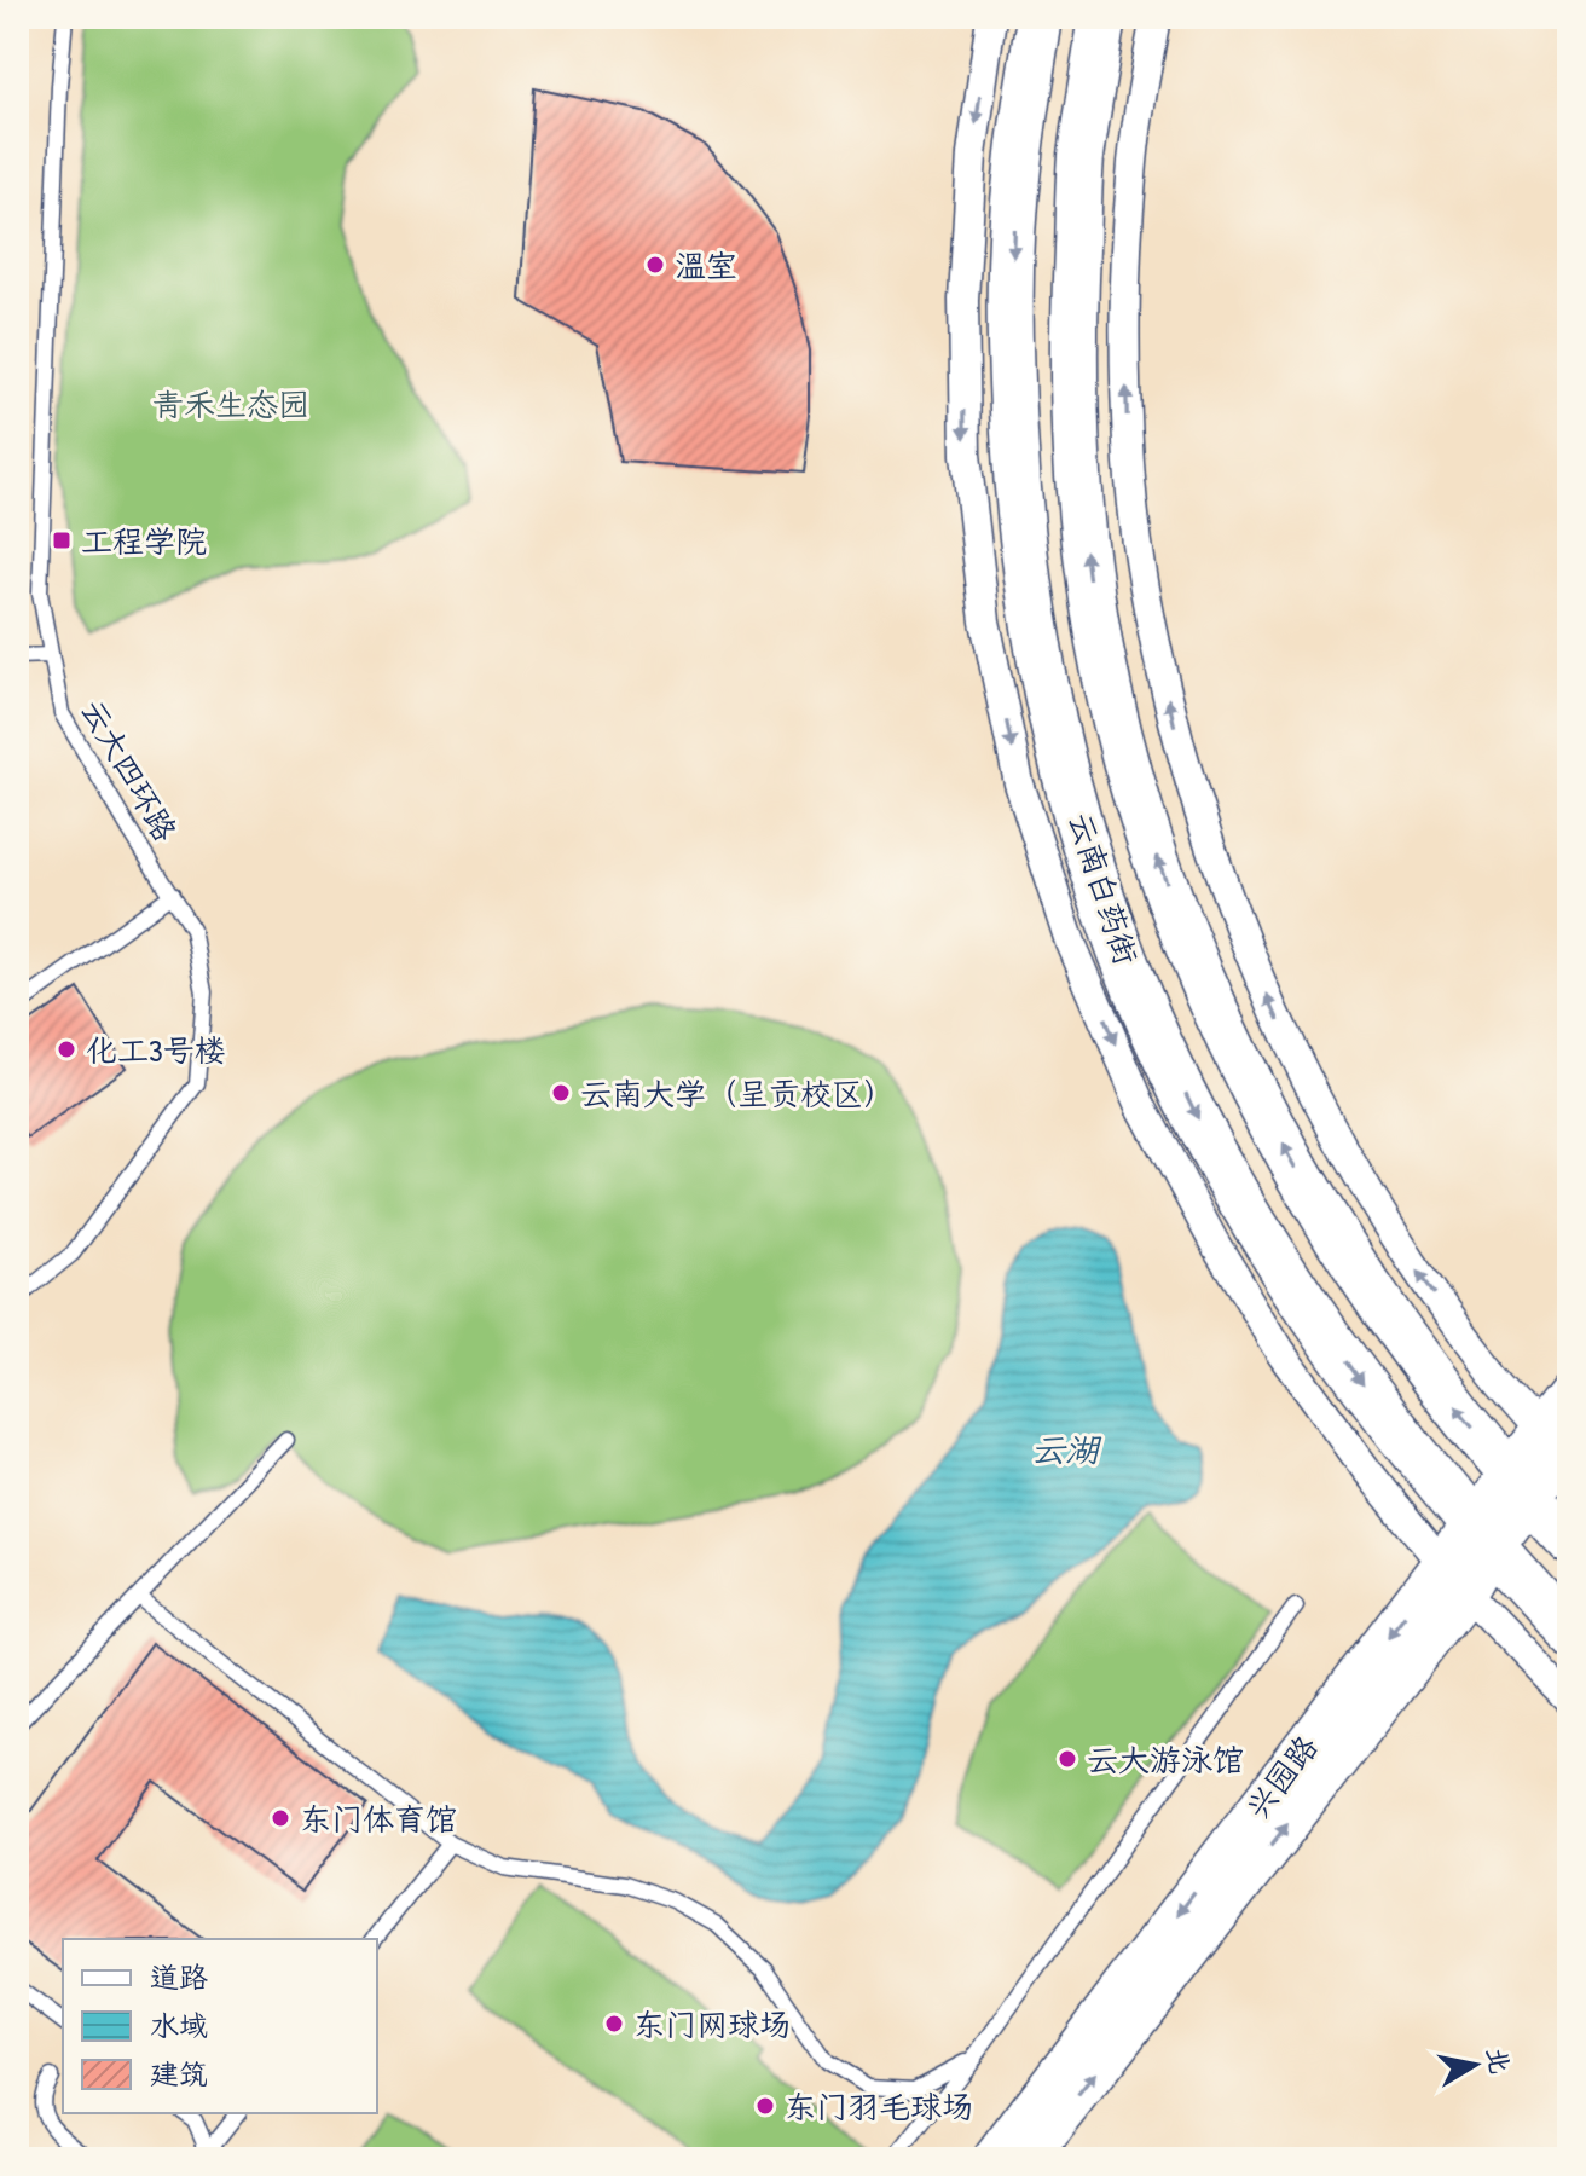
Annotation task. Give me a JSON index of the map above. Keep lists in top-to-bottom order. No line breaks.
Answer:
{"streets":{"main road":["云南白药街","兴园路"],"lane":["云大四环路"]},"crossings":[["云南白药街","兴园路"]],"water":["云湖"],"parks":["青禾生态园"],"places":{"other":["温室","化工3号楼","云南大学（呈贡校区）","云大游泳馆","东门体育馆","东门网球场","东门羽毛球场"],"transit":["工程学院"]},"legend":["道路","水域","建筑"],"north":"right"}
